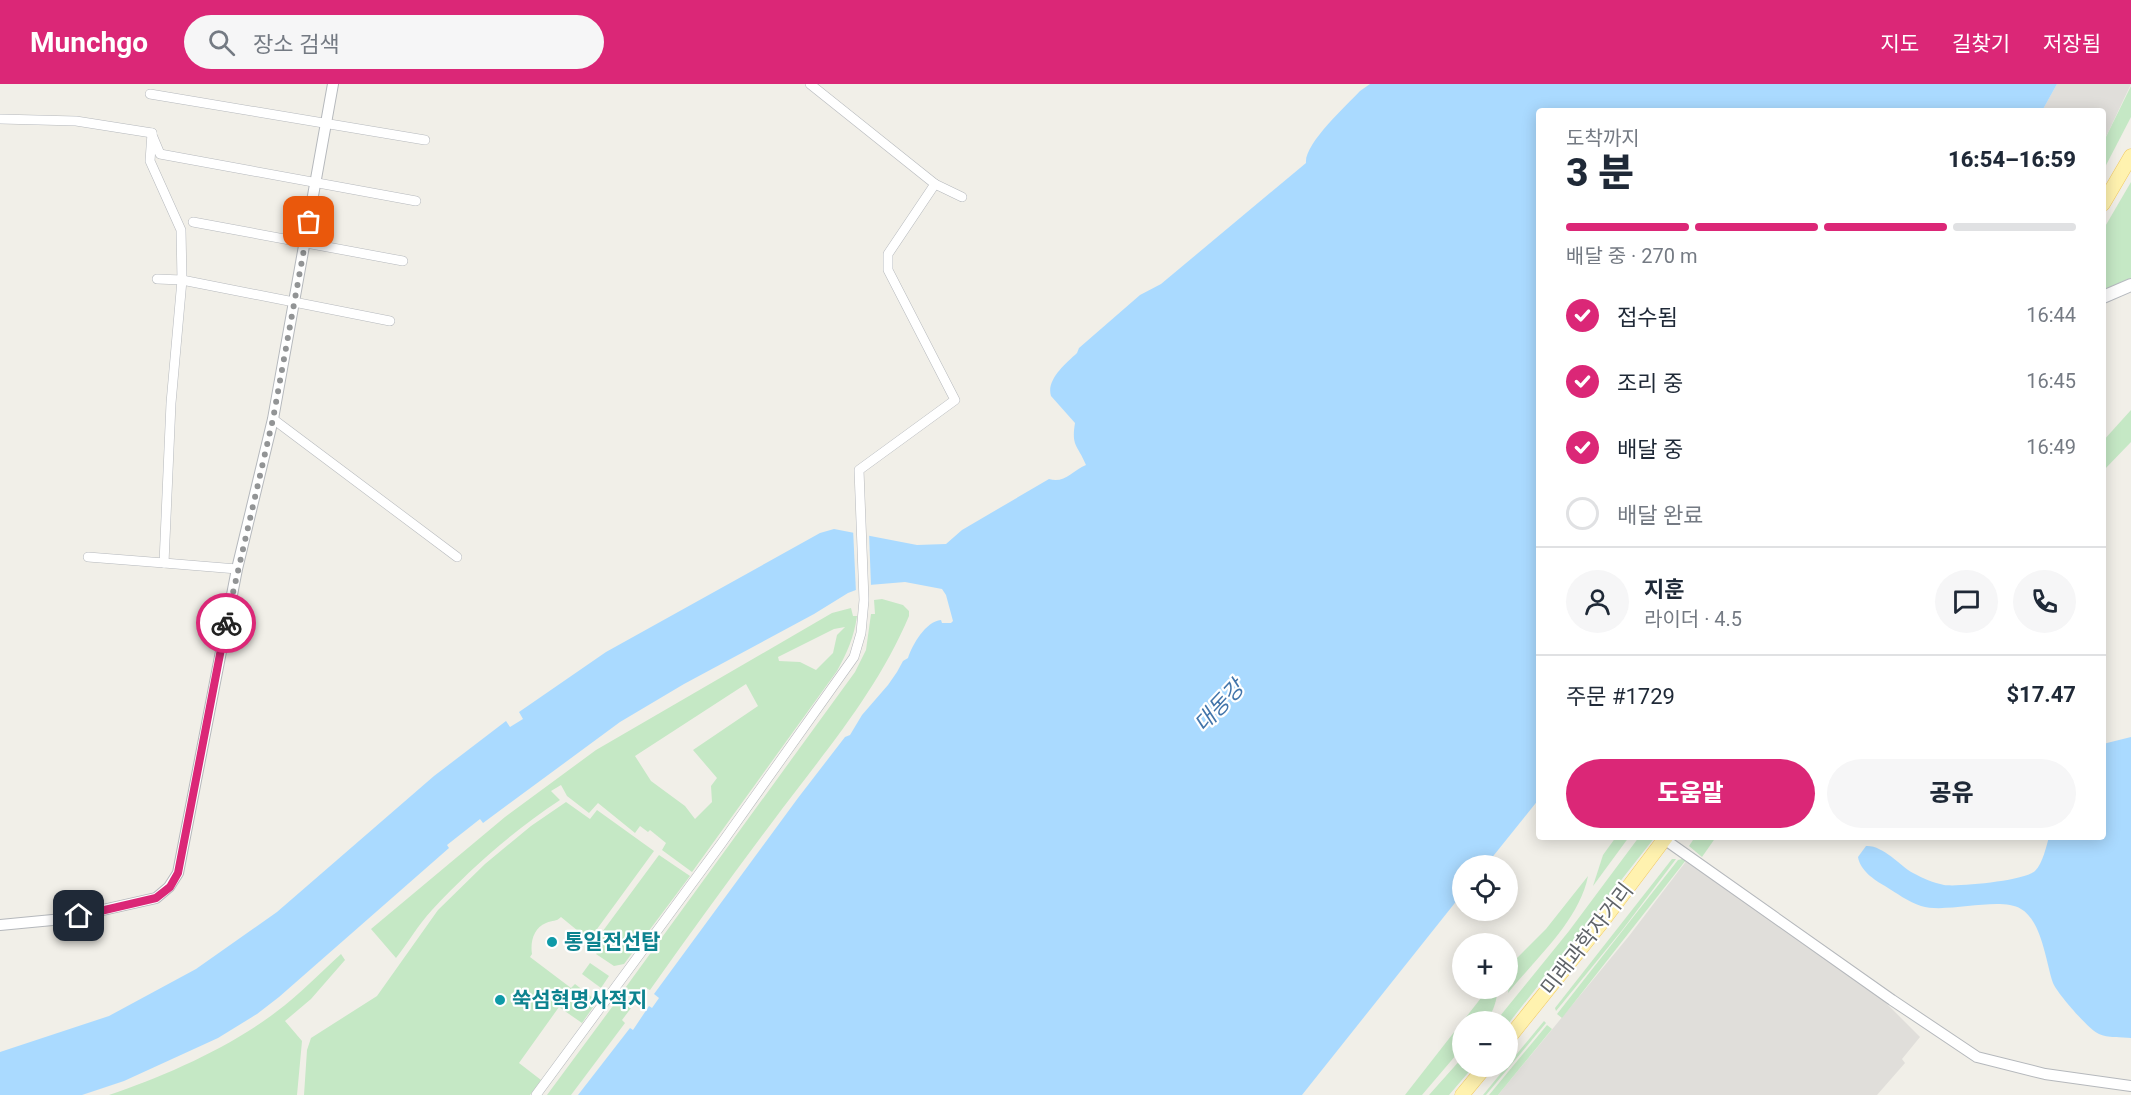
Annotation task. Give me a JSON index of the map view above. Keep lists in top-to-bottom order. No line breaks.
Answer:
{"streets":{"main road":["미래과학자거리"]},"water":["대동강"],"places":["통일전선탑","쑥섬혁명사적지"],"page":{"header":"Munchgo","search":"장소 검색","nav":["지도","길찾기","저장됨"],"heading":["3 분","도착까지","16:54–16:59"],"panel":["지훈","라이더 · 4.5","주문 #1729","$17.47"],"bar":"배달 중 · 270 m","list":[["접수됨","16:44"],["조리 중","16:45"],["배달 중","16:49"],"배달 완료"],"buttons":["도움말","공유"],"map_buttons":["+","−"]}}
